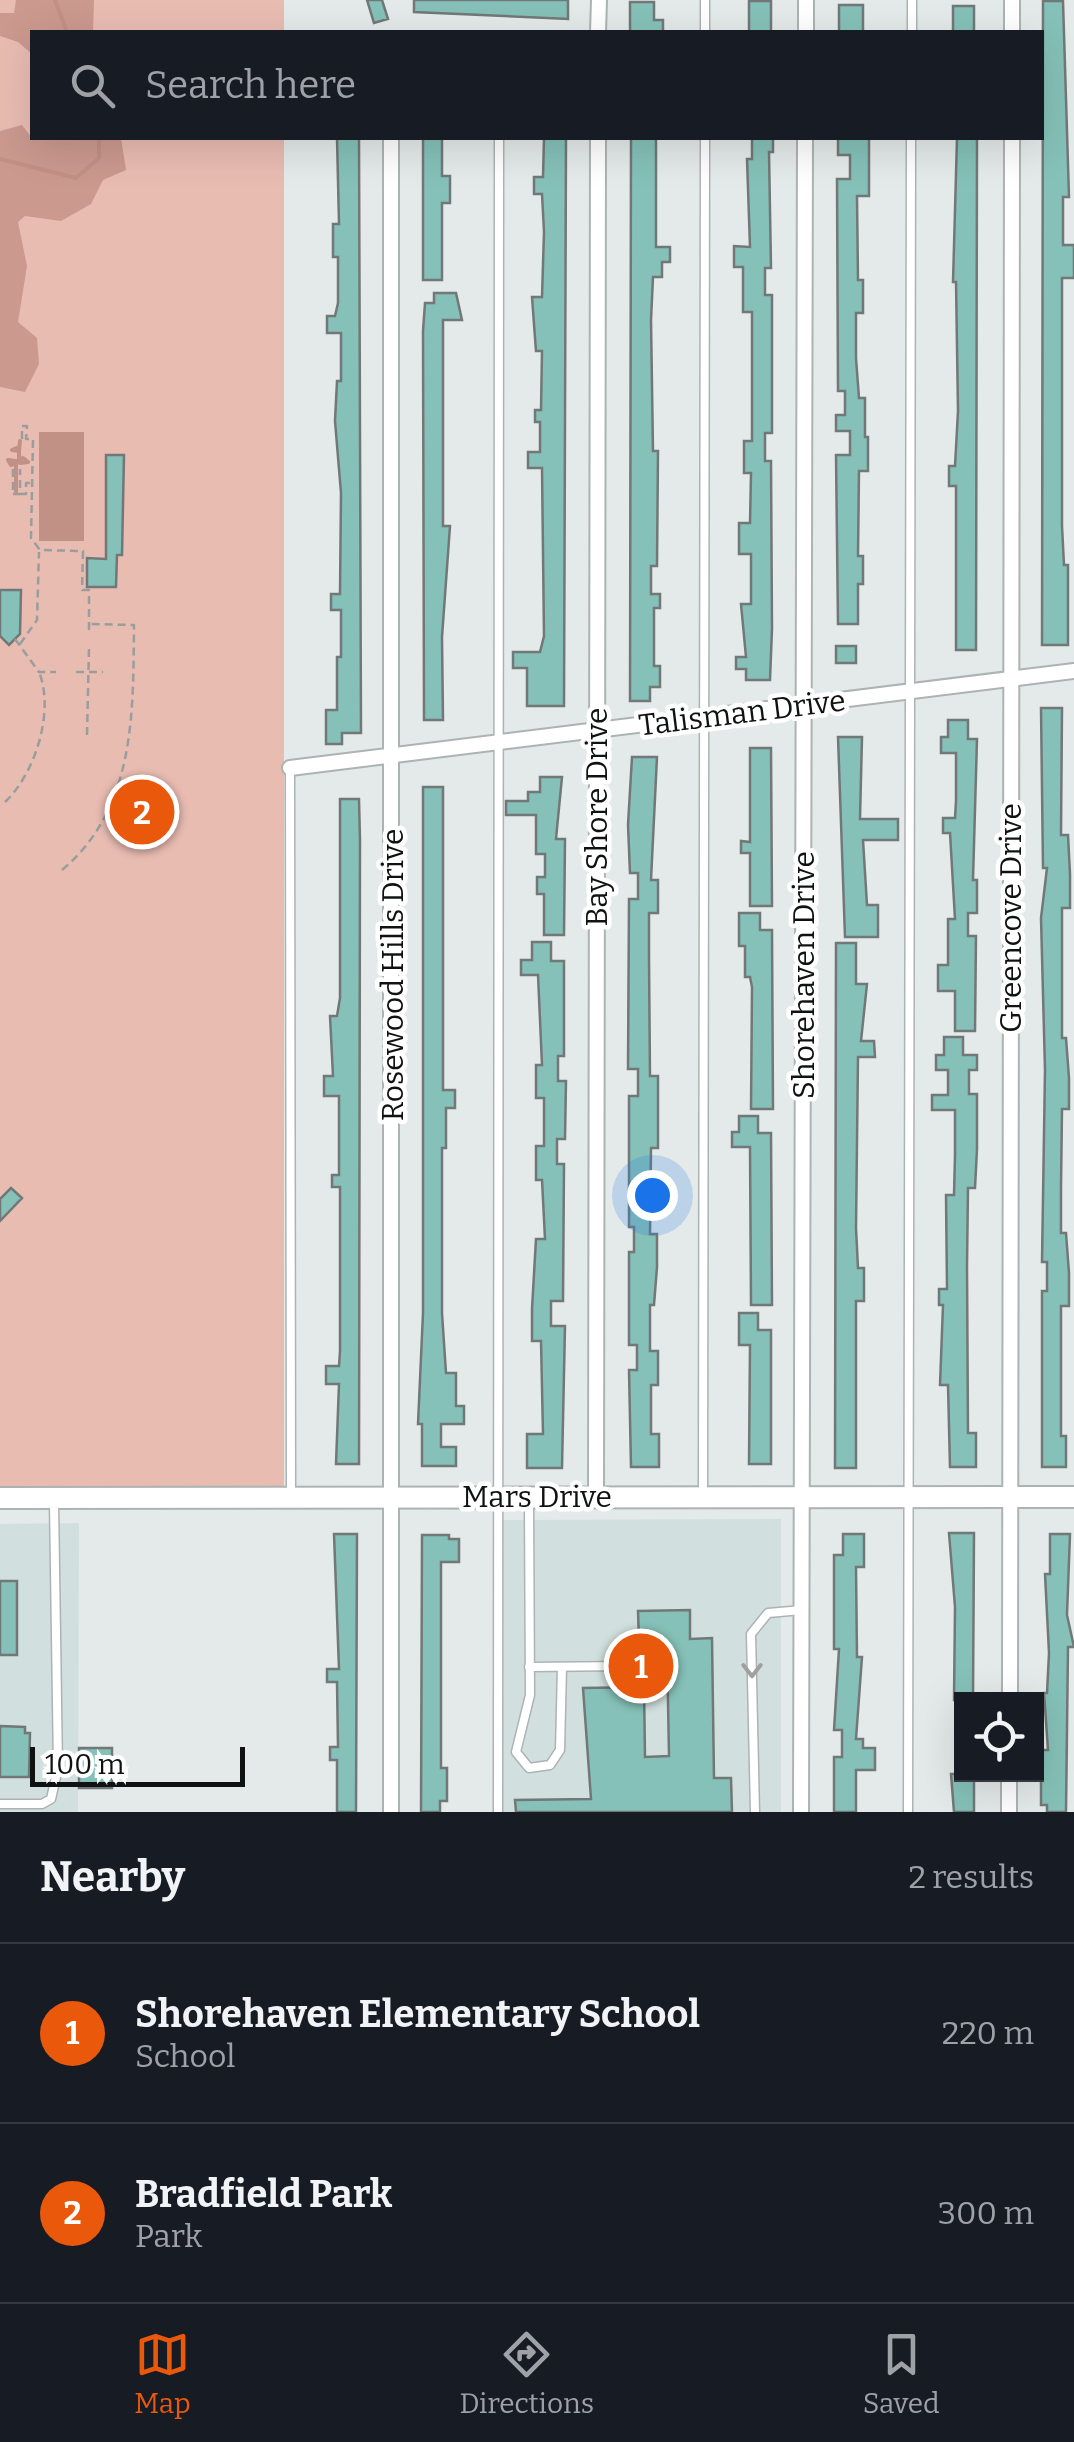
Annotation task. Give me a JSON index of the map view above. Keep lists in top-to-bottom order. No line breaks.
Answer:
{"streets":{"street":["Talisman Drive","Bay Shore Drive","Greencove Drive","Rosewood Hills Drive","Shorehaven Drive","Mars Drive"]},"crossings":[["Talisman Drive","Bay Shore Drive"],["Talisman Drive","Greencove Drive"],["Talisman Drive","Rosewood Hills Drive"],["Talisman Drive","Shorehaven Drive"],["Bay Shore Drive","Mars Drive"],["Greencove Drive","Mars Drive"],["Rosewood Hills Drive","Mars Drive"],["Shorehaven Drive","Mars Drive"]],"scale_bar":"100 m","page":{"search":"Search here","pins":["2","1"],"scale":"100 m","heading":["Nearby","2 results"],"list":[{"mark":"1","name":"Shorehaven Elementary School","note":"School","value":"220 m"},{"mark":"2","name":"Bradfield Park","note":"Park","value":"300 m"}],"nav":["Map","Directions","Saved"]}}
